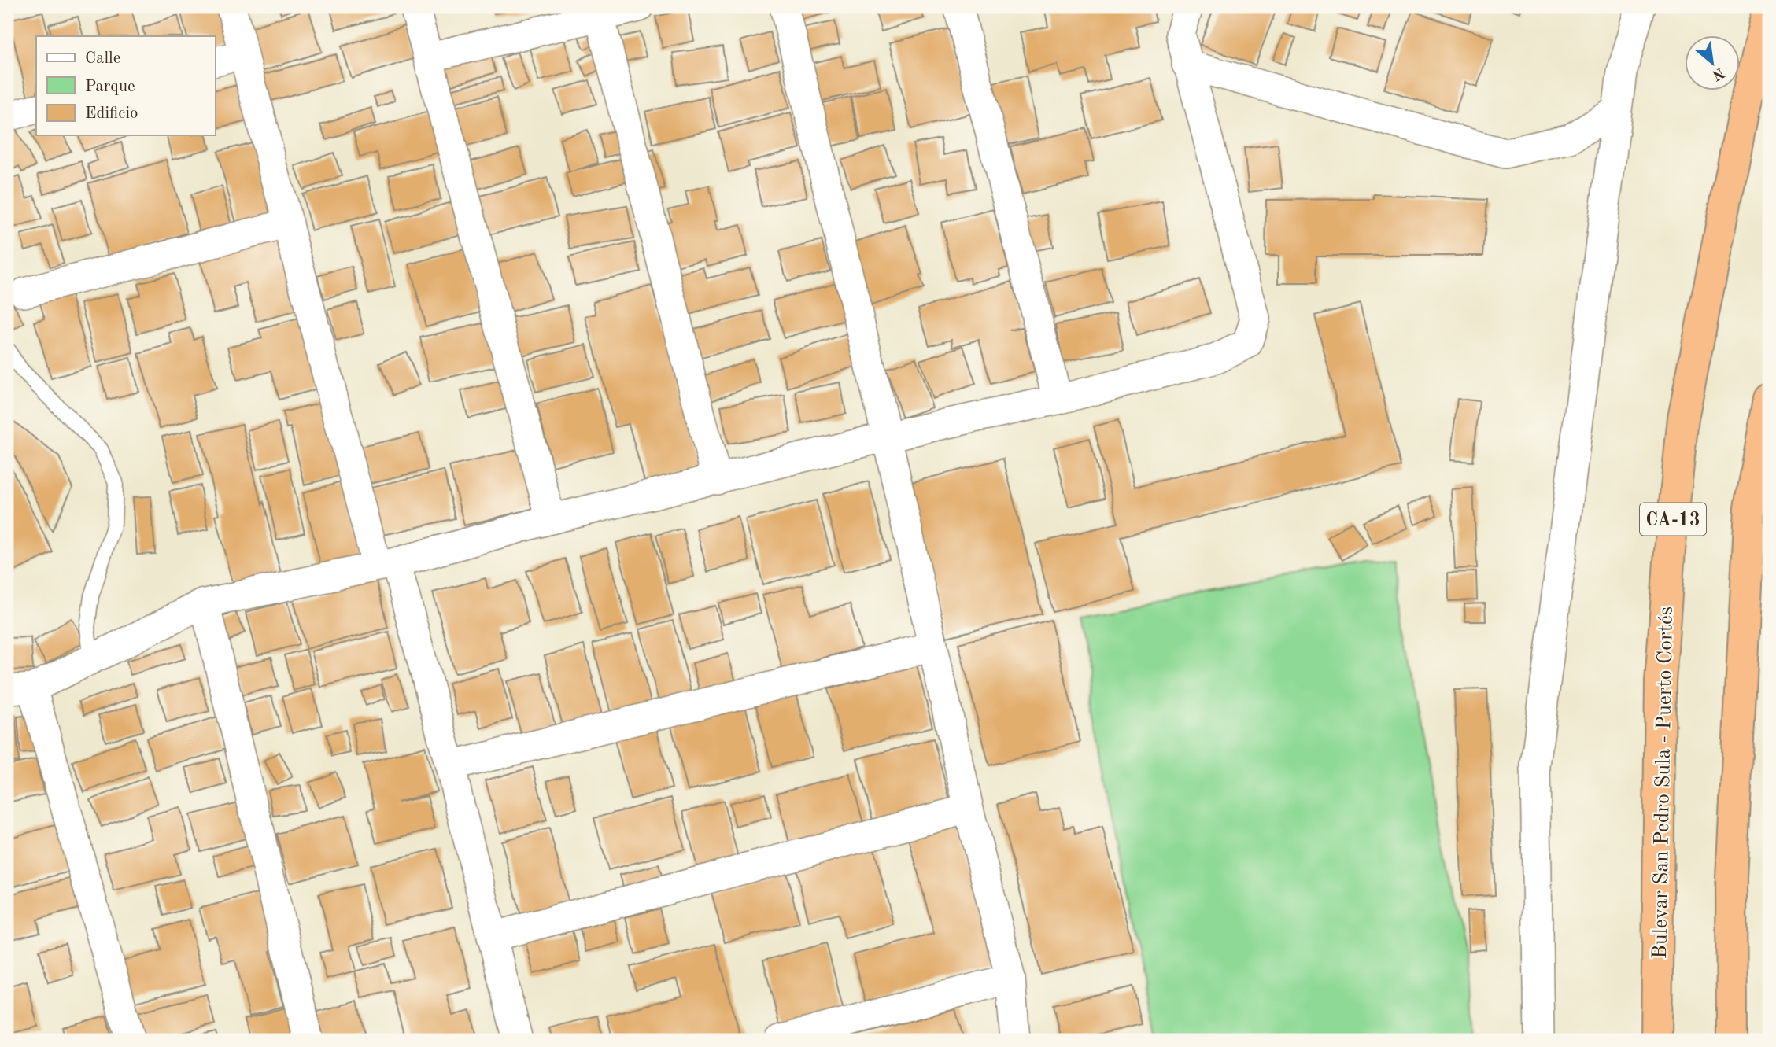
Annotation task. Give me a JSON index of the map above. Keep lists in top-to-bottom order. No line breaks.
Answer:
{"streets":{"highway":["CA-13","Bulevar San Pedro Sula - Puerto Cortés"]},"legend":["Calle","Parque","Edificio"],"north":"bottom right"}
